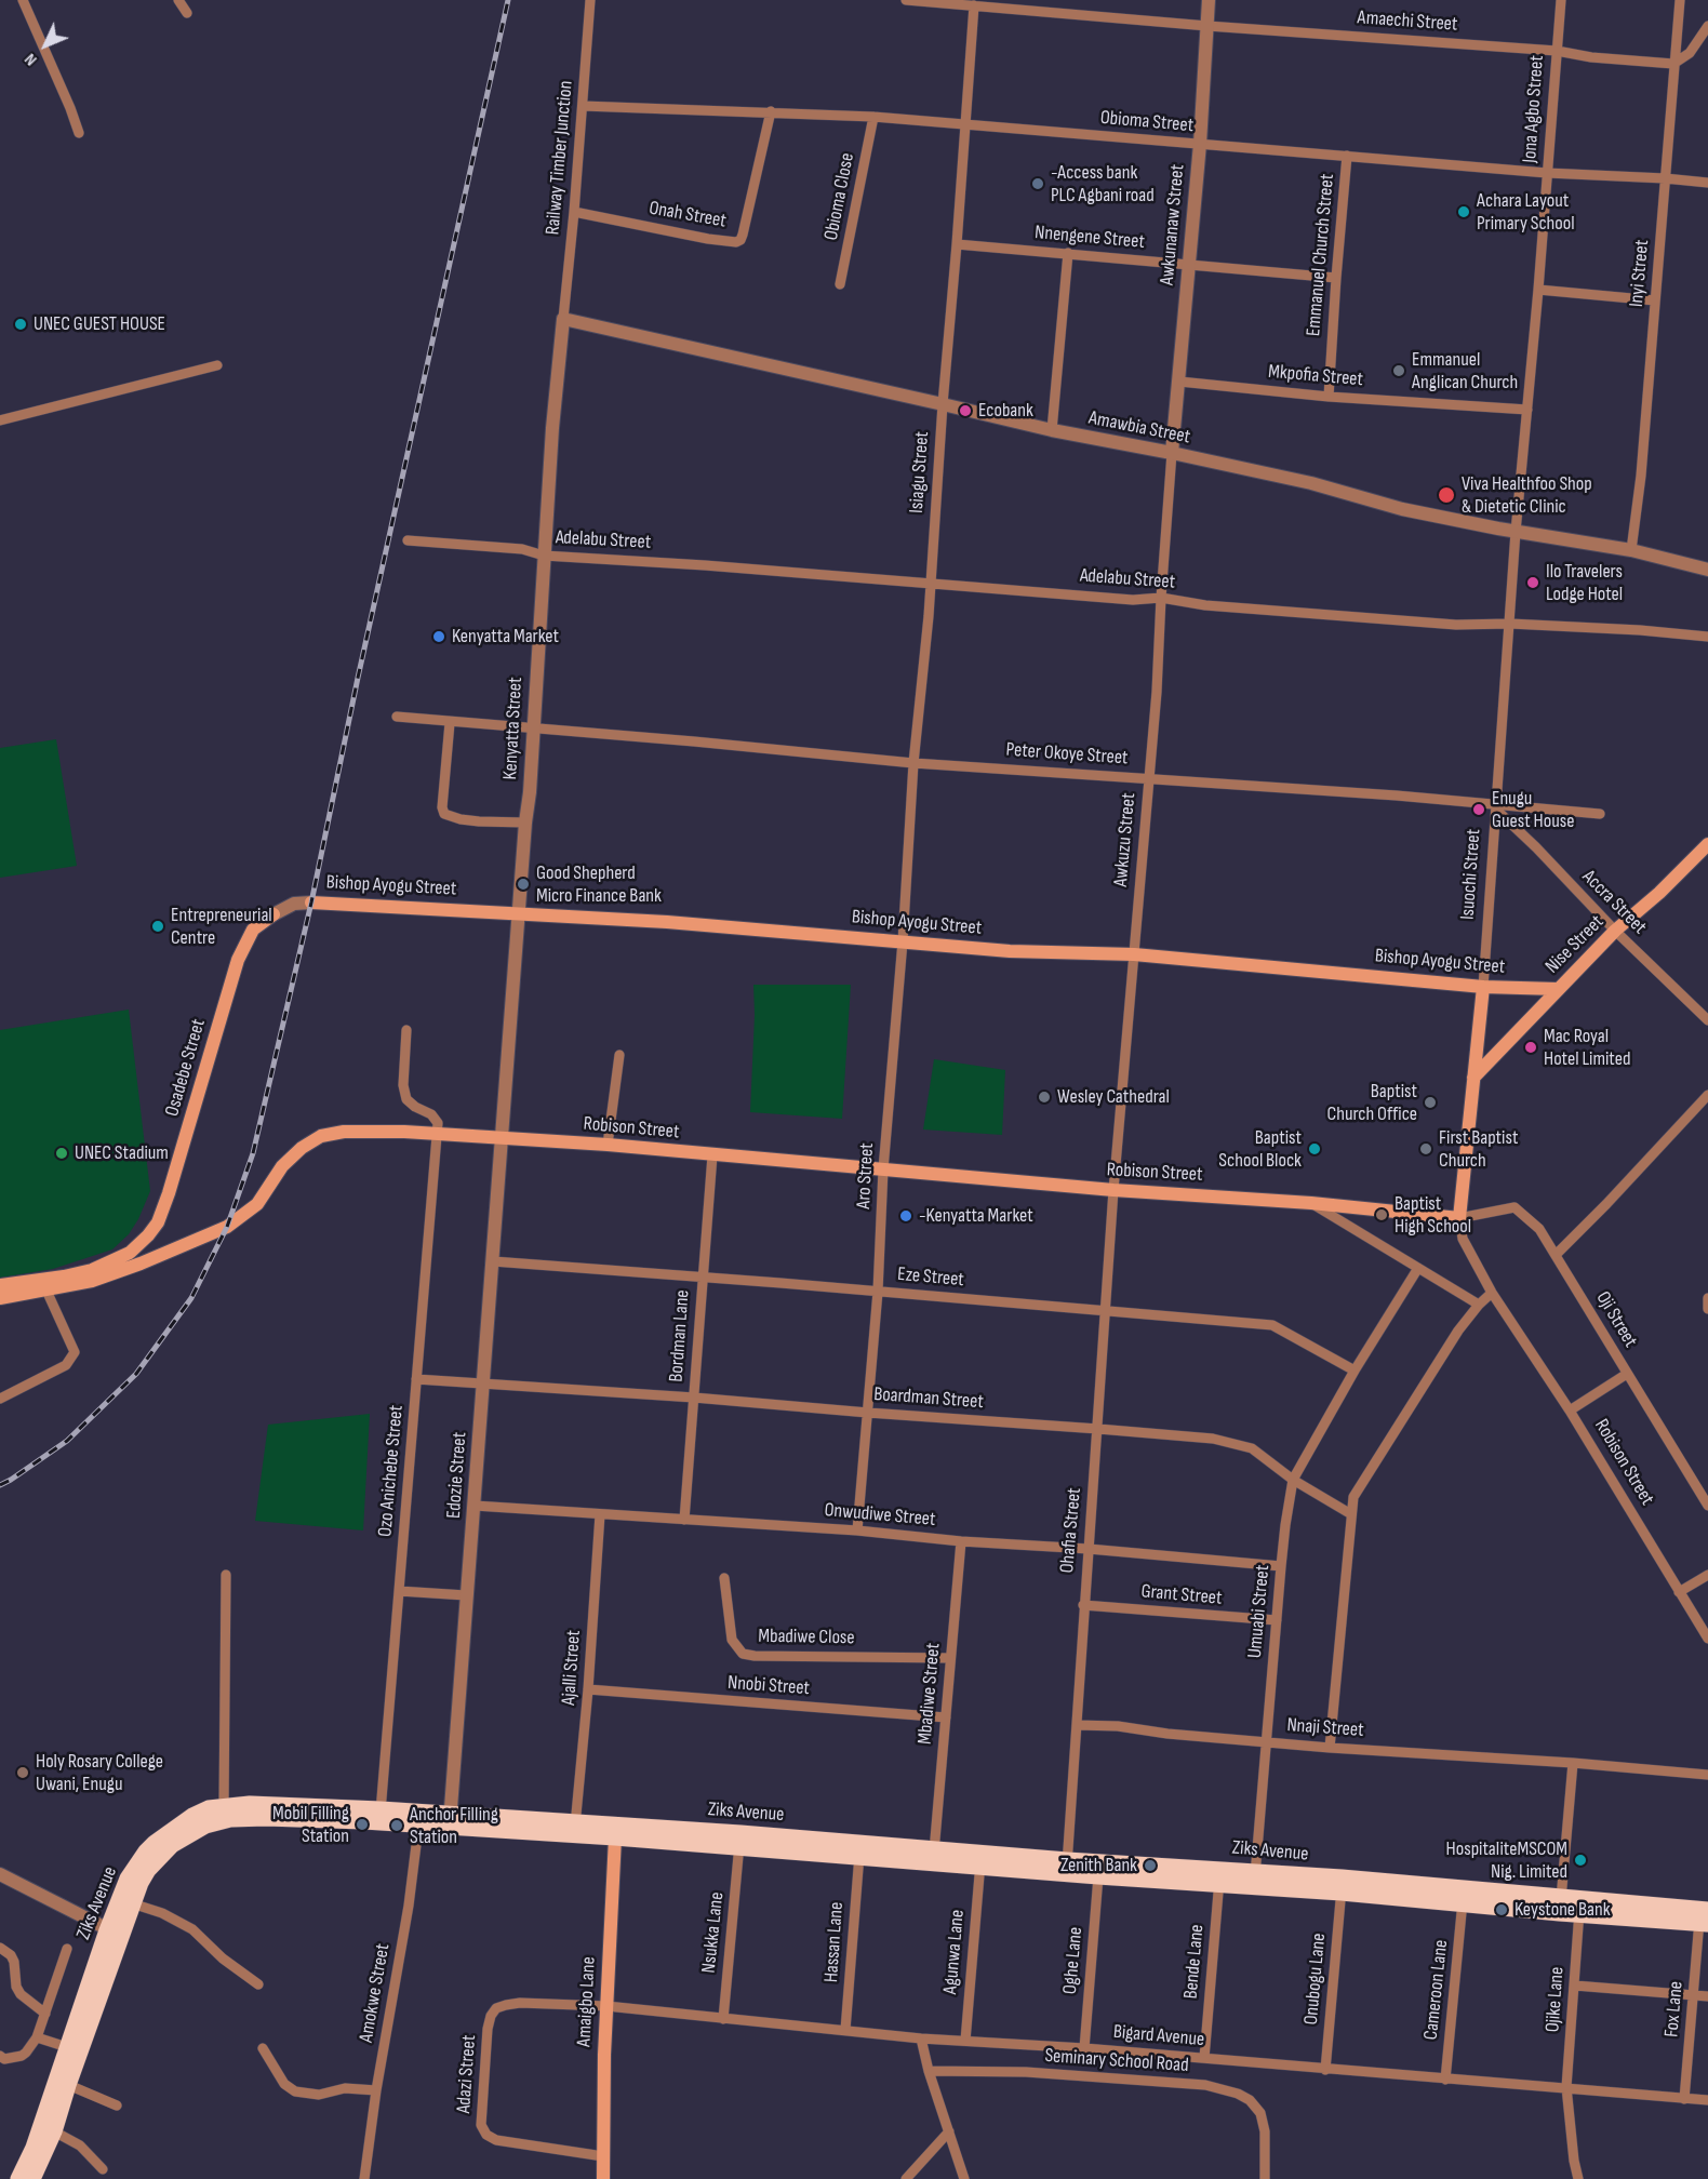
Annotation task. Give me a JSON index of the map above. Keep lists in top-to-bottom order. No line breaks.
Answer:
{"streets":{"main road":["Isuochi Street","Bishop Ayogu Street","Nise Street","Osadebe Street","Robison Street","Ziks Avenue","Amaigbo Lane"],"street":["Amaechi Street","Jona Agbo Street","Obioma Street","Railway Timber Junction","Obioma Close","Onah Street","Awkunanaw Street","Nnengene Street","Emmanuel Church Street","Inyi Street","Mkpofia Street","Amawbia Street","Isiagu Street","Adelabu Street","Kenyatta Street","Peter Okoye Street","Awkuzu Street","Accra Street","Aro Street","Eze Street","Oji Street","Bordman Lane","Boardman Street","Ozo Anichebe Street","Edozie Street","Onwudiwe Street","Ohafia Street","Grant Street","Umuabi Street","Mbadiwe Close","Ajalli Street","Nnobi Street","Mbadiwe Street","Nnaji Street","Nsukka Lane","Hassan Lane","Agunwa Lane","Oghe Lane","Bende Lane","Onubogu Lane","Cameroon Lane","Amokwe Street","Ojike Lane","Fox Lane","Bigard Avenue","Seminary School Road","Adazi Street"]},"crossings":[["Amaechi Street","Jona Agbo Street"],["Amaechi Street","Awkunanaw Street"],["Amaechi Street","Inyi Street"],["Amaechi Street","Isiagu Street"],["Jona Agbo Street","Obioma Street"],["Jona Agbo Street","Mkpofia Street"],["Jona Agbo Street","Amawbia Street"],["Jona Agbo Street","Isuochi Street"],["Obioma Street","Railway Timber Junction"],["Obioma Street","Obioma Close"],["Obioma Street","Onah Street"],["Obioma Street","Awkunanaw Street"],["Obioma Street","Emmanuel Church Street"],["Obioma Street","Inyi Street"],["Obioma Street","Isiagu Street"],["Railway Timber Junction","Onah Street"],["Railway Timber Junction","Amawbia Street"],["Railway Timber Junction","Kenyatta Street"],["Awkunanaw Street","Nnengene Street"],["Awkunanaw Street","Mkpofia Street"],["Awkunanaw Street","Amawbia Street"],["Awkunanaw Street","Awkuzu Street"],["Nnengene Street","Emmanuel Church Street"],["Nnengene Street","Isiagu Street"],["Emmanuel Church Street","Mkpofia Street"],["Inyi Street","Amawbia Street"],["Amawbia Street","Isiagu Street"],["Amawbia Street","Kenyatta Street"],["Amawbia Street","Awkuzu Street"],["Amawbia Street","Isuochi Street"],["Isiagu Street","Adelabu Street"],["Isiagu Street","Peter Okoye Street"],["Isiagu Street","Bishop Ayogu Street"],["Isiagu Street","Aro Street"],["Adelabu Street","Kenyatta Street"],["Adelabu Street","Awkuzu Street"],["Adelabu Street","Isuochi Street"],["Kenyatta Street","Peter Okoye Street"],["Kenyatta Street","Bishop Ayogu Street"],["Kenyatta Street","Robison Street"],["Kenyatta Street","Edozie Street"],["Peter Okoye Street","Awkuzu Street"],["Peter Okoye Street","Isuochi Street"],["Peter Okoye Street","Accra Street"],["Awkuzu Street","Bishop Ayogu Street"],["Awkuzu Street","Robison Street"],["Awkuzu Street","Ohafia Street"],["Isuochi Street","Bishop Ayogu Street"],["Isuochi Street","Accra Street"],["Isuochi Street","Nise Street"],["Isuochi Street","Robison Street"],["Isuochi Street","Oji Street"],["Bishop Ayogu Street","Nise Street"],["Bishop Ayogu Street","Osadebe Street"],["Bishop Ayogu Street","Aro Street"],["Accra Street","Nise Street"],["Robison Street","Aro Street"],["Robison Street","Oji Street"],["Robison Street","Bordman Lane"],["Robison Street","Ozo Anichebe Street"],["Robison Street","Edozie Street"],["Robison Street","Ohafia Street"],["Aro Street","Eze Street"],["Aro Street","Boardman Street"],["Aro Street","Onwudiwe Street"],["Eze Street","Bordman Lane"],["Eze Street","Edozie Street"],["Eze Street","Ohafia Street"],["Eze Street","Umuabi Street"],["Bordman Lane","Boardman Street"],["Bordman Lane","Onwudiwe Street"],["Boardman Street","Ozo Anichebe Street"],["Boardman Street","Edozie Street"],["Boardman Street","Ohafia Street"],["Boardman Street","Umuabi Street"],["Ozo Anichebe Street","Ziks Avenue"],["Edozie Street","Onwudiwe Street"],["Edozie Street","Ziks Avenue"],["Onwudiwe Street","Ohafia Street"],["Onwudiwe Street","Umuabi Street"],["Onwudiwe Street","Ajalli Street"],["Onwudiwe Street","Mbadiwe Street"],["Ohafia Street","Grant Street"],["Ohafia Street","Nnaji Street"],["Ohafia Street","Ziks Avenue"],["Grant Street","Umuabi Street"],["Umuabi Street","Nnaji Street"],["Umuabi Street","Ziks Avenue"],["Mbadiwe Close","Mbadiwe Street"],["Ajalli Street","Nnobi Street"],["Ajalli Street","Ziks Avenue"],["Nnobi Street","Mbadiwe Street"],["Mbadiwe Street","Ziks Avenue"],["Ziks Avenue","Nsukka Lane"],["Ziks Avenue","Hassan Lane"],["Ziks Avenue","Agunwa Lane"],["Ziks Avenue","Oghe Lane"],["Ziks Avenue","Bende Lane"],["Ziks Avenue","Onubogu Lane"],["Ziks Avenue","Cameroon Lane"],["Ziks Avenue","Amokwe Street"],["Ziks Avenue","Ojike Lane"],["Ziks Avenue","Amaigbo Lane"],["Ziks Avenue","Fox Lane"],["Nsukka Lane","Bigard Avenue"],["Hassan Lane","Bigard Avenue"],["Agunwa Lane","Bigard Avenue"],["Oghe Lane","Bigard Avenue"],["Bende Lane","Bigard Avenue"],["Onubogu Lane","Bigard Avenue"],["Cameroon Lane","Bigard Avenue"],["Ojike Lane","Bigard Avenue"],["Amaigbo Lane","Bigard Avenue"],["Amaigbo Lane","Adazi Street"],["Fox Lane","Bigard Avenue"],["Bigard Avenue","Adazi Street"]],"places":["-Access bank PLC Agbani road","Achara Layout Primary School","UNEC GUEST HOUSE","Emmanuel Anglican Church","Ecobank","Viva Healthfoo Shop & Dietetic Clinic","Ilo Travelers Lodge Hotel","Kenyatta Market","Enugu Guest House","Good Shepherd Micro Finance Bank","Entrepreneurial Centre","Mac Royal Hotel Limited","Wesley Cathedral","Baptist Church Office","Baptist School Block","First Baptist Church","UNEC Stadium","Baptist High School","-Kenyatta Market","Holy Rosary College Uwani, Enugu","Mobil Filling Station","Anchor Filling Station","HospitaliteMSCOM Nig. Limited","Zenith Bank","Keystone Bank"],"north":"bottom left"}
